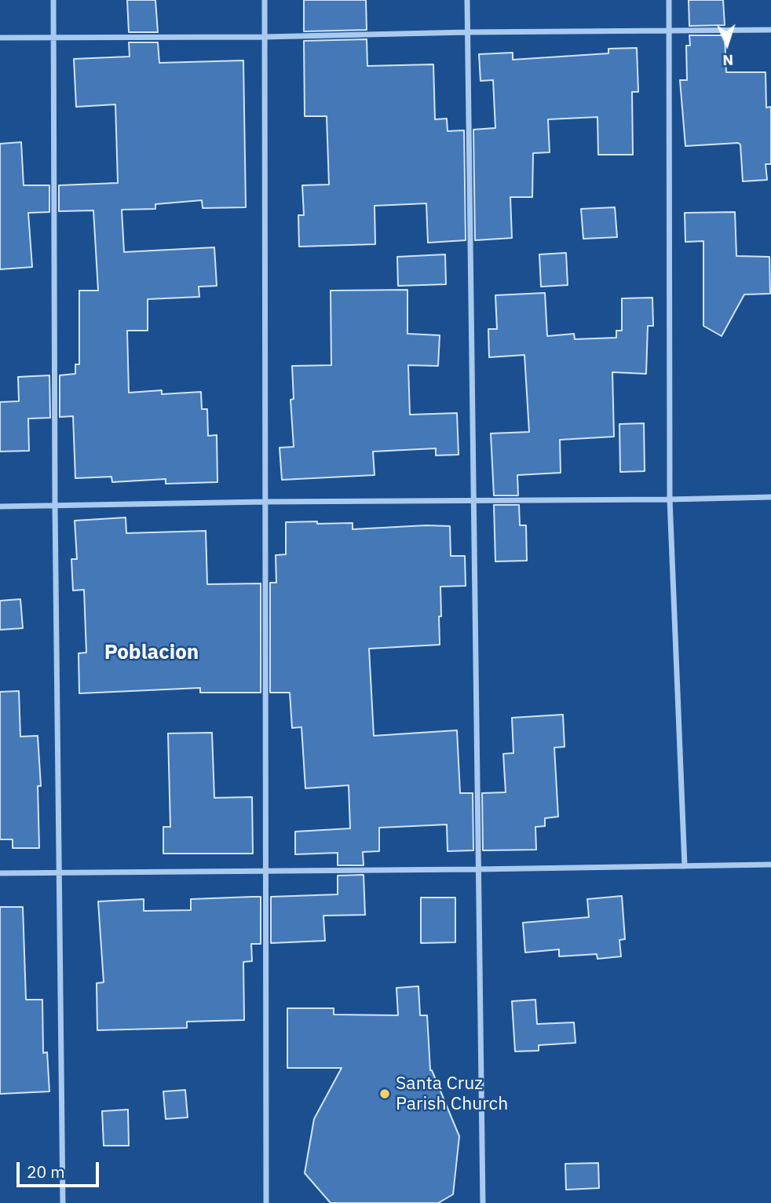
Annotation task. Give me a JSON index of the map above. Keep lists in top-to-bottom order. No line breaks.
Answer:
{"districts":["Poblacion"],"places":["Santa Cruz Parish Church"],"scale_bar":"20 m","north":"bottom"}
